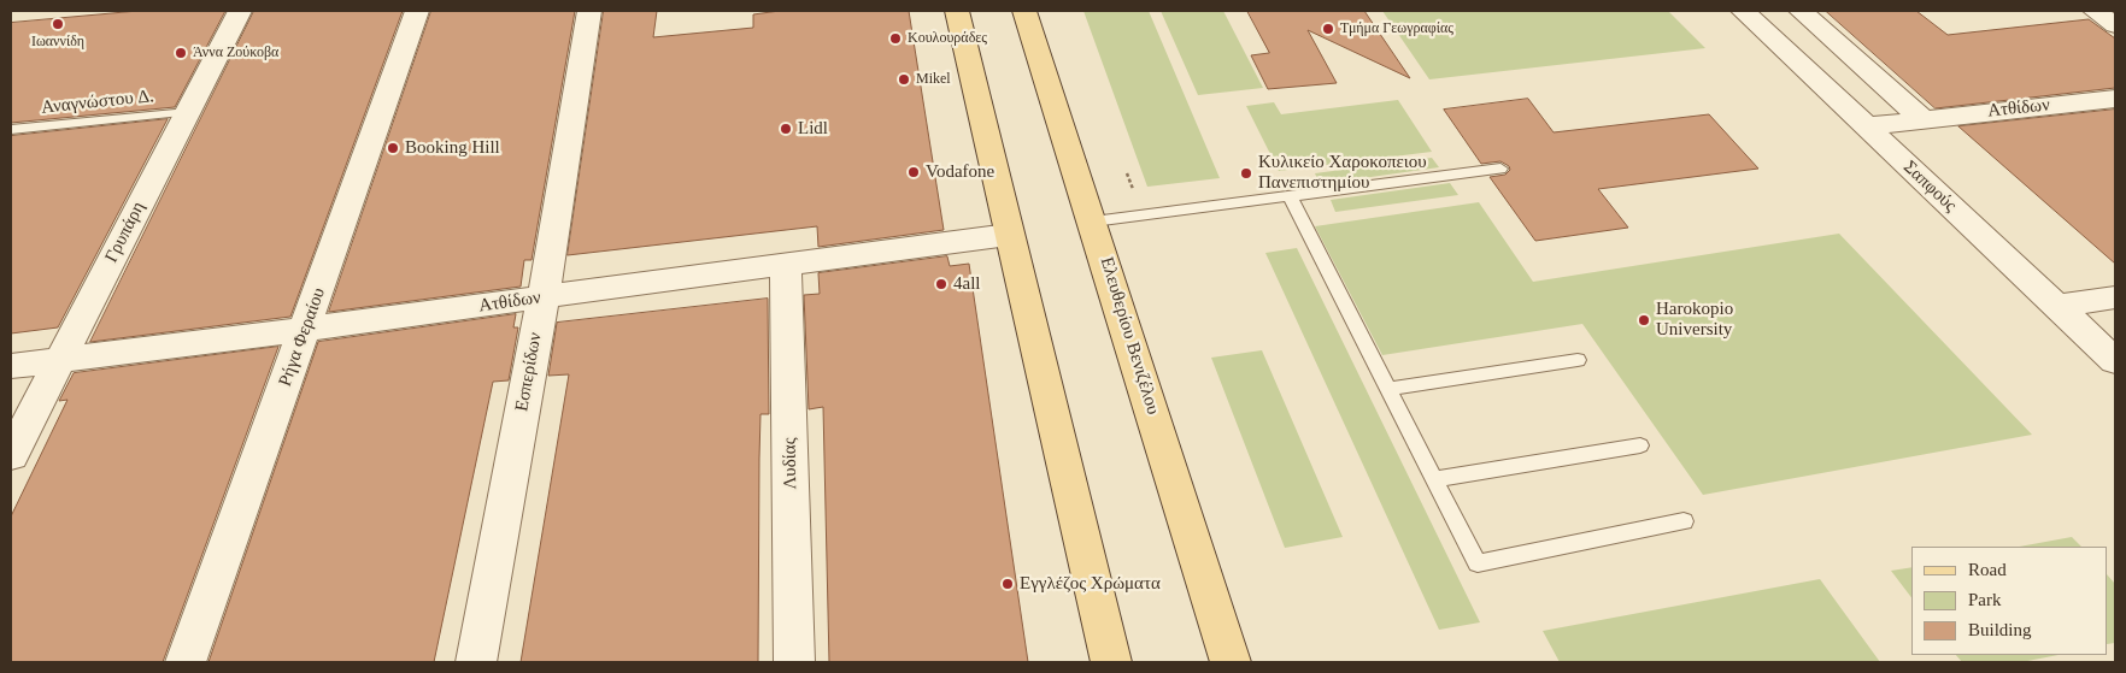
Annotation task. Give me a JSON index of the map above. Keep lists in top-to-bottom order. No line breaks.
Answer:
{"streets":{"main road":["Ελευθερίου Βενιζέλου"],"street":["Ατθίδων","Σαπφούς","Γρυπάρη","Ρήγα Φεραίου","Εσπερίδων","Λυδίας"],"lane":["Αναγνώστου Δ."]},"crossings":[["Αναγνώστου Δ.","Γρυπάρη"],["Ατθίδων","Σαπφούς"],["Ατθίδων","Γρυπάρη"],["Ατθίδων","Ρήγα Φεραίου"],["Ατθίδων","Εσπερίδων"],["Ατθίδων","Λυδίας"]],"places":["Ιωαννίδη","Τμήμα Γεωγραφίας","Κουλουράδες","Άννα Ζούκοβα","Mikel","Lidl","Booking Hill","Vodafone","Κυλικείο Χαροκοπειου Πανεπιστημίου","4all","Harokopio University","Εγγλέζος Χρώματα"],"legend":["Road","Park","Building"]}
